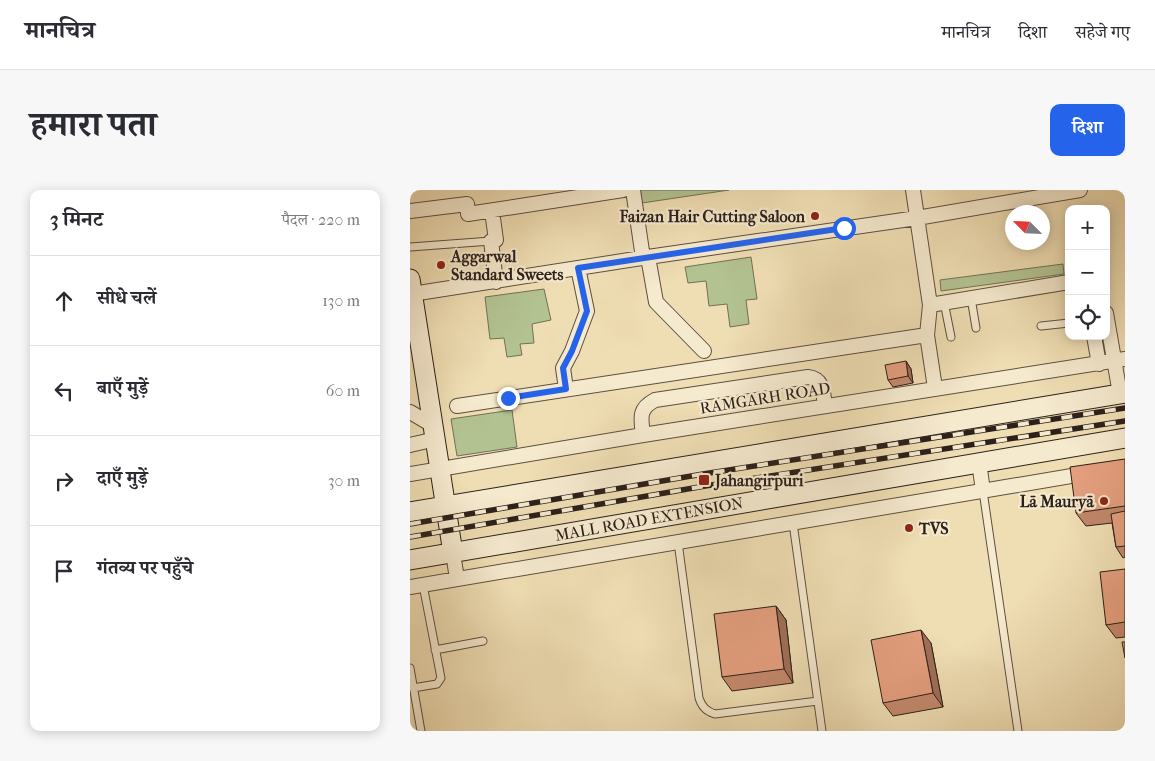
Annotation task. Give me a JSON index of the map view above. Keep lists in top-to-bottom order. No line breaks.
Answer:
{"streets":{"main road":["MALL ROAD EXTENSION"],"street":["RAMGARH ROAD"]},"places":{"other":["Faizan Hair Cutting Saloon","Aggarwal Standard Sweets","Lā Mauryā","TVS"],"transit":["Jahangirpuri"]},"north":"top left","page":{"header":"मानचित्र","nav":["मानचित्र","दिशा","सहेजे गए"],"title":"हमारा पता","buttons":"दिशा","heading":["3 मिनट","पैदल · 220 m"],"map_buttons":["+","−"],"list":[["सीधे चलें","130 m"],["बाएँ मुड़ें","60 m"],["दाएँ मुड़ें","30 m"],"गंतव्य पर पहुँचे"]}}
